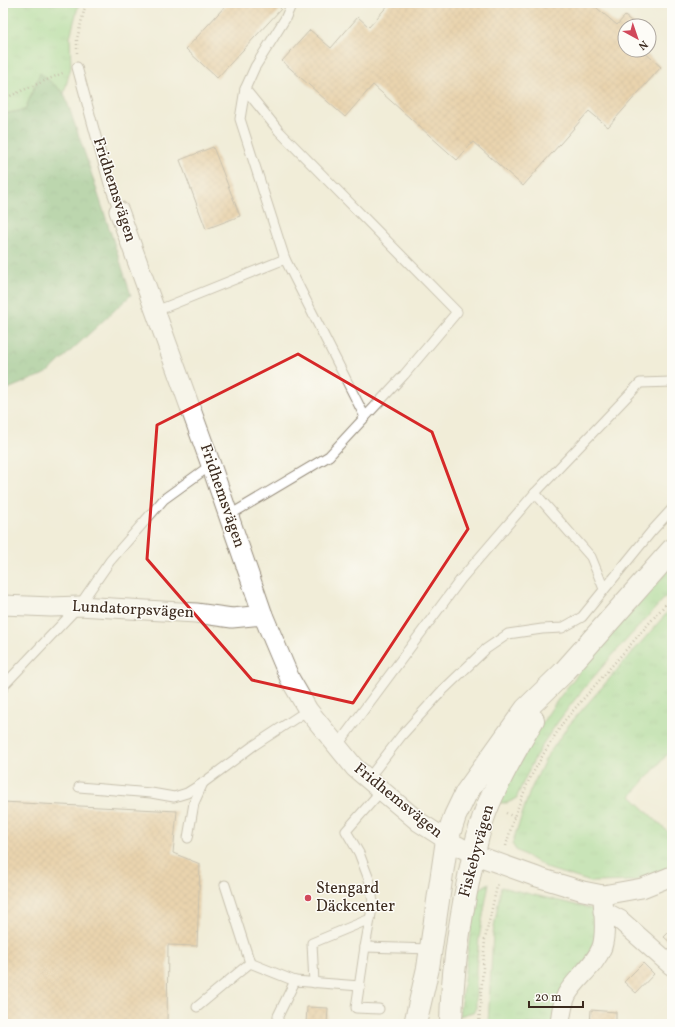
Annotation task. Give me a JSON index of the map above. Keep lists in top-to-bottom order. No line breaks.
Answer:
{"streets":{"street":["Fridhemsvägen","Lundatorpsvägen","Fiskebyvägen"]},"crossings":[["Fridhemsvägen","Lundatorpsvägen"],["Fridhemsvägen","Fiskebyvägen"]],"places":["Stengard Däckcenter"],"scale_bar":"20 m","north":"bottom right"}
